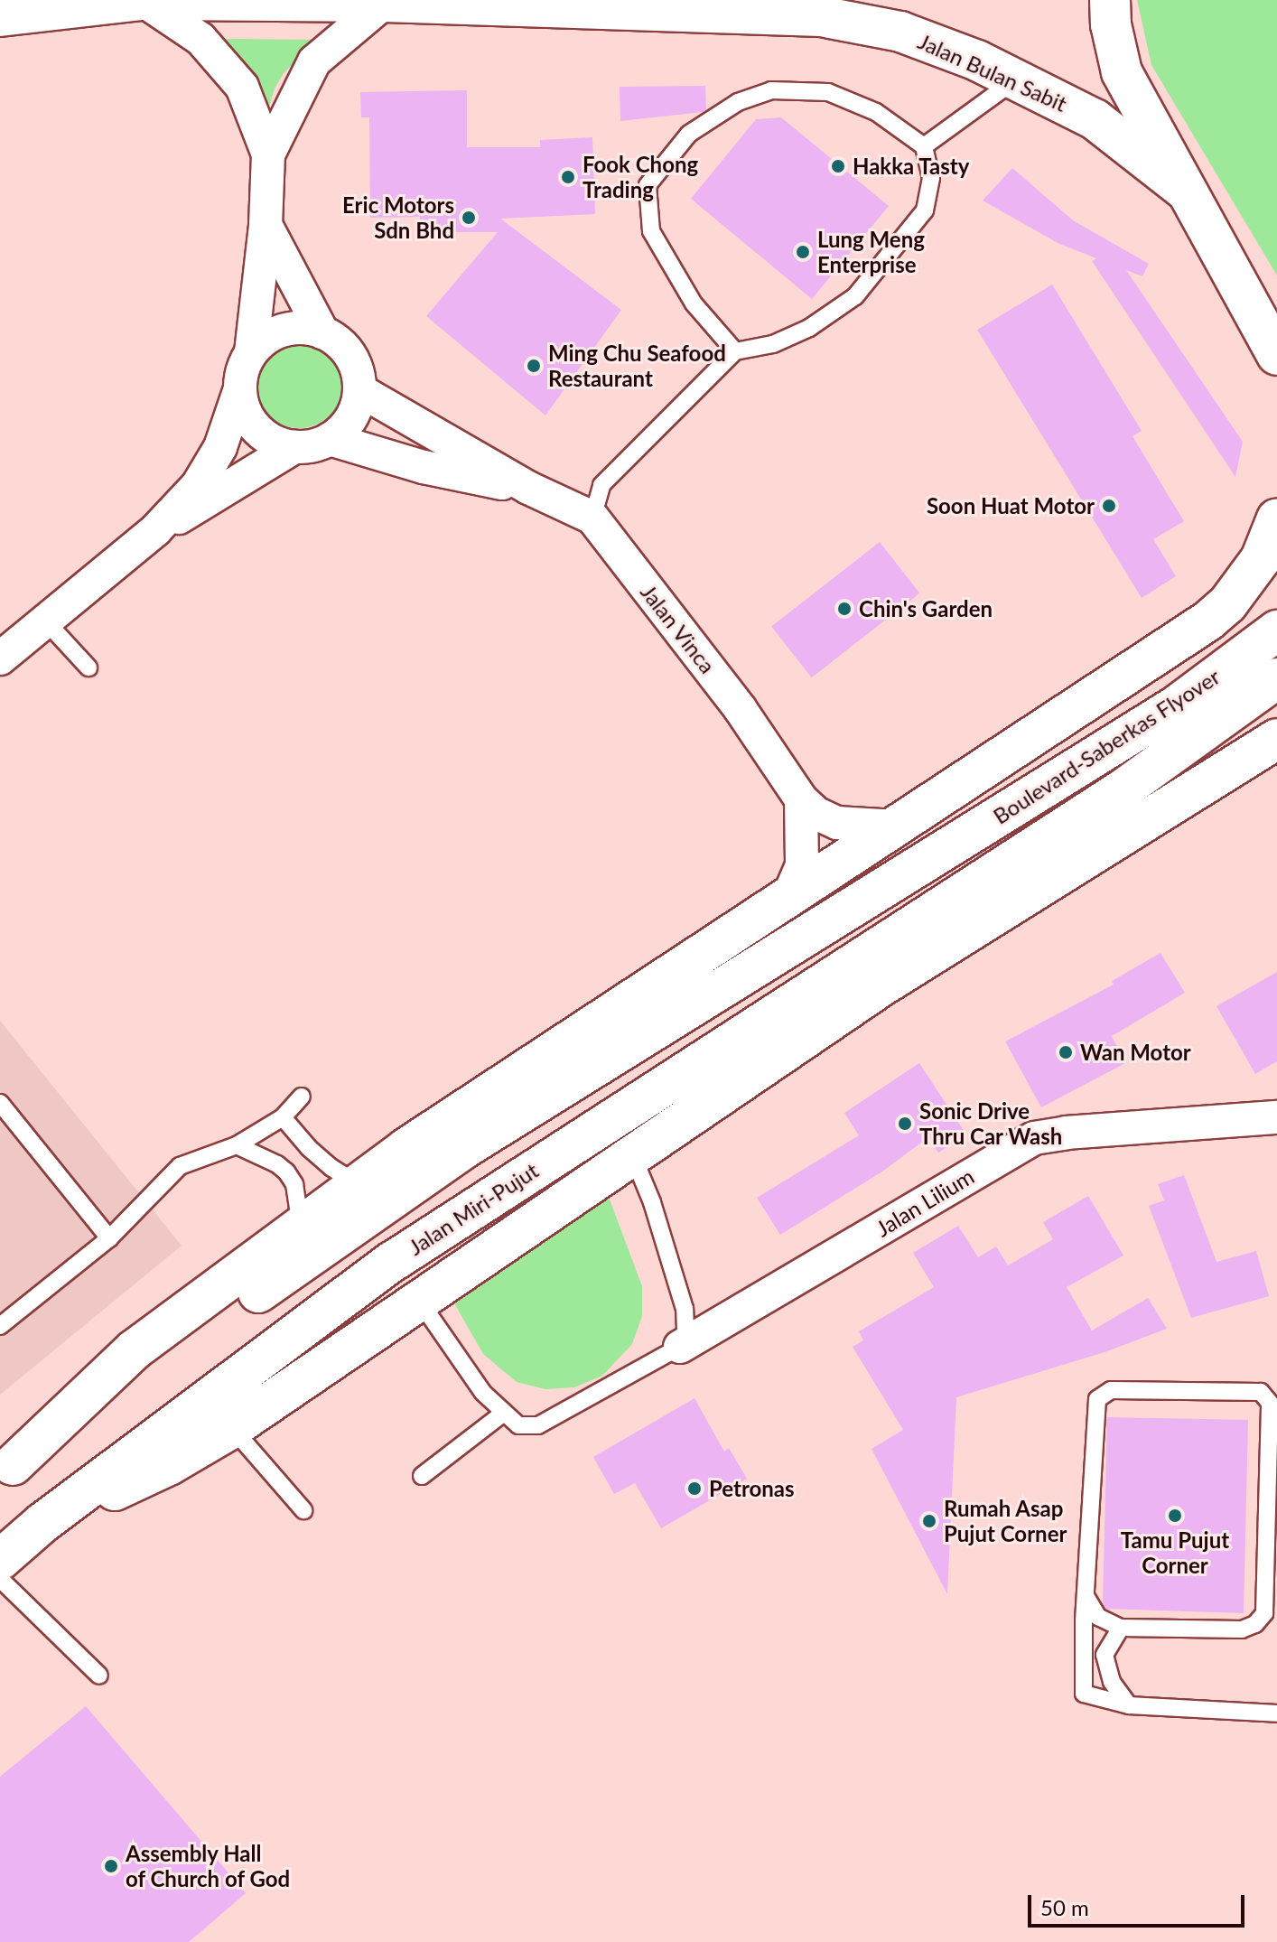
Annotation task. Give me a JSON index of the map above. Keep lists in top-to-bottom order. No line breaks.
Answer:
{"streets":{"main road":["Jalan Bulan Sabit","Boulevard-Saberkas Flyover","Jalan Miri-Pujut"],"street":["Jalan Vinca","Jalan Lilium"]},"crossings":[["Boulevard-Saberkas Flyover","Jalan Miri-Pujut"]],"places":["Hakka Tasty","Fook Chong Trading","Eric Motors Sdn Bhd","Lung Meng Enterprise","Ming Chu Seafood Restaurant","Soon Huat Motor","Chin's Garden","Wan Motor","Sonic Drive Thru Car Wash","Petronas","Tamu Pujut Corner","Rumah Asap Pujut Corner","Assembly Hall of Church of God"],"scale_bar":"50 m"}
